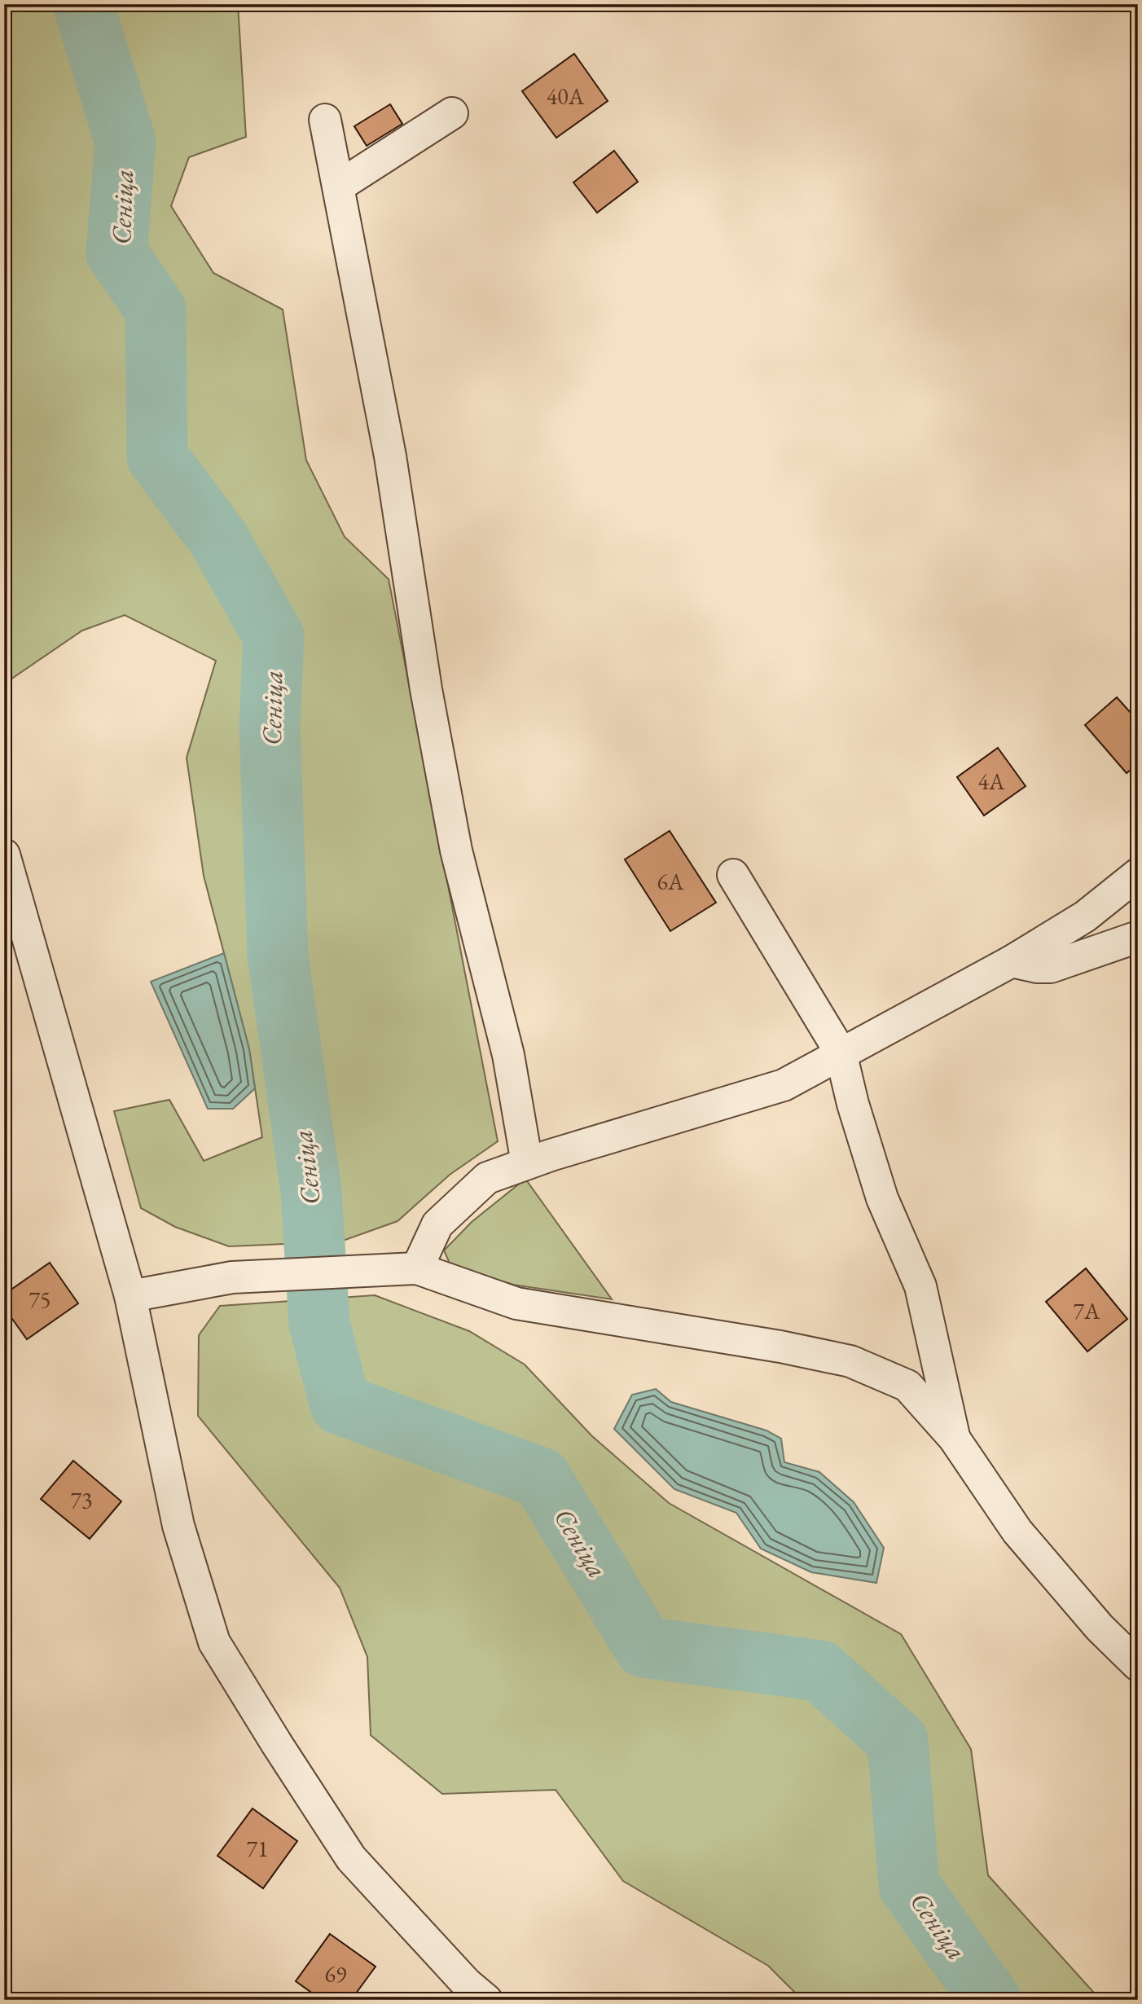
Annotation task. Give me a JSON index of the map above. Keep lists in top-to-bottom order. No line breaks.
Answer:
{"water":["Сеніца"],"house_numbers":["40А","4А","6А","75","7А","73","71","69"]}
